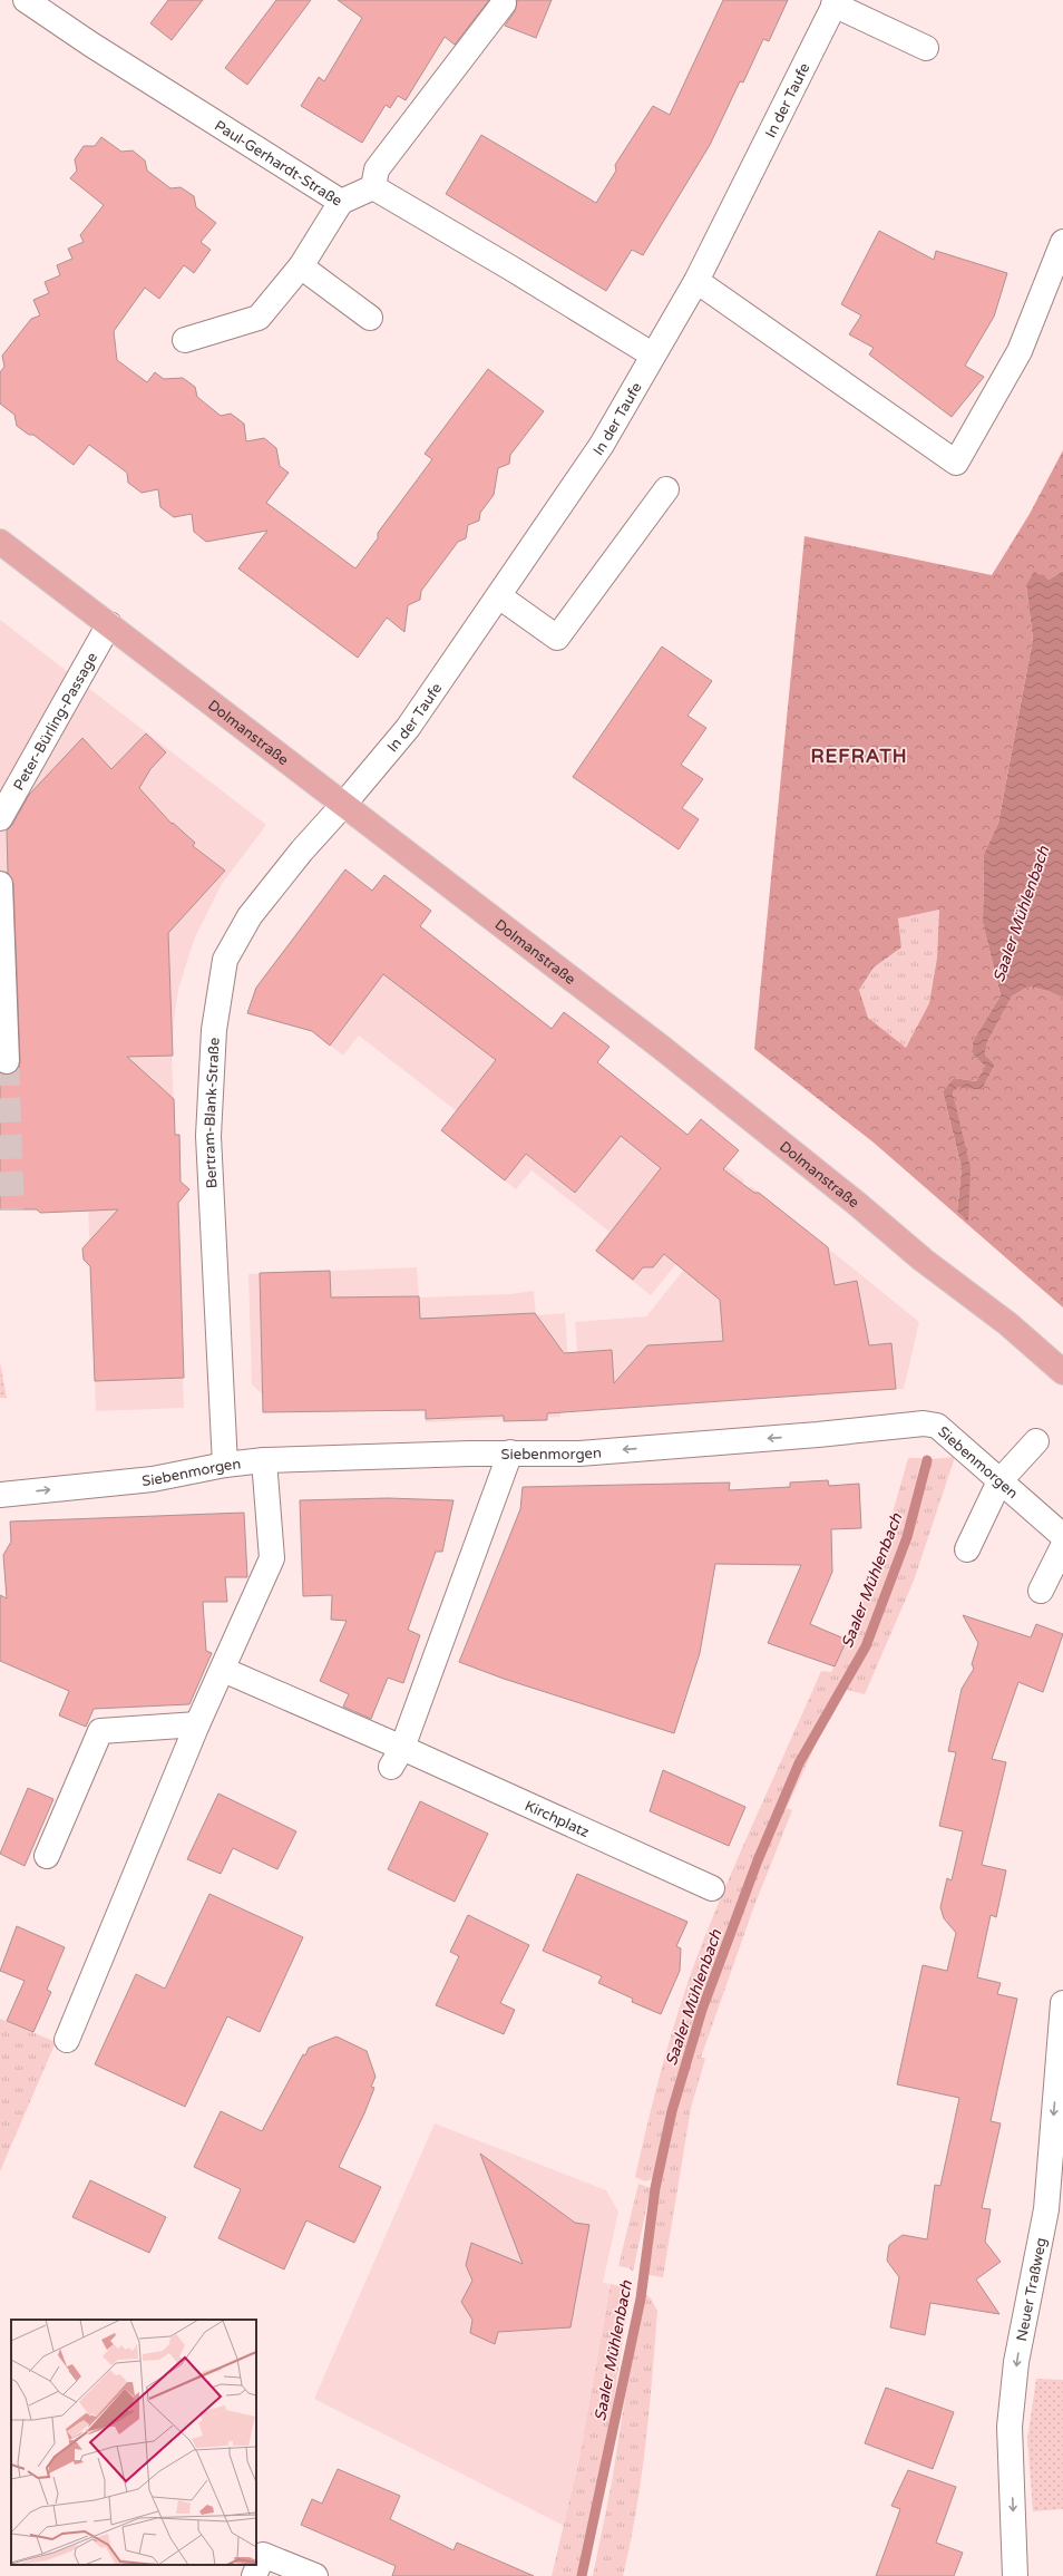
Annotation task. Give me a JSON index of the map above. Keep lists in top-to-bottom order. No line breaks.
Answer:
{"streets":{"main road":["Dolmanstraße"],"street":["In der Taufe","Paul-Gerhardt-Straße","Peter-Bürling-Passage","Bertram-Blank-Straße","Siebenmorgen","Kirchplatz","Neuer Traßweg"]},"crossings":[["In der Taufe","Dolmanstraße"],["In der Taufe","Bertram-Blank-Straße"],["Peter-Bürling-Passage","Dolmanstraße"],["Dolmanstraße","Bertram-Blank-Straße"],["Bertram-Blank-Straße","Siebenmorgen"]],"one_way":["Neuer Traßweg"],"districts":["REFRATH"],"water":["Saaler Mühlenbach"]}
